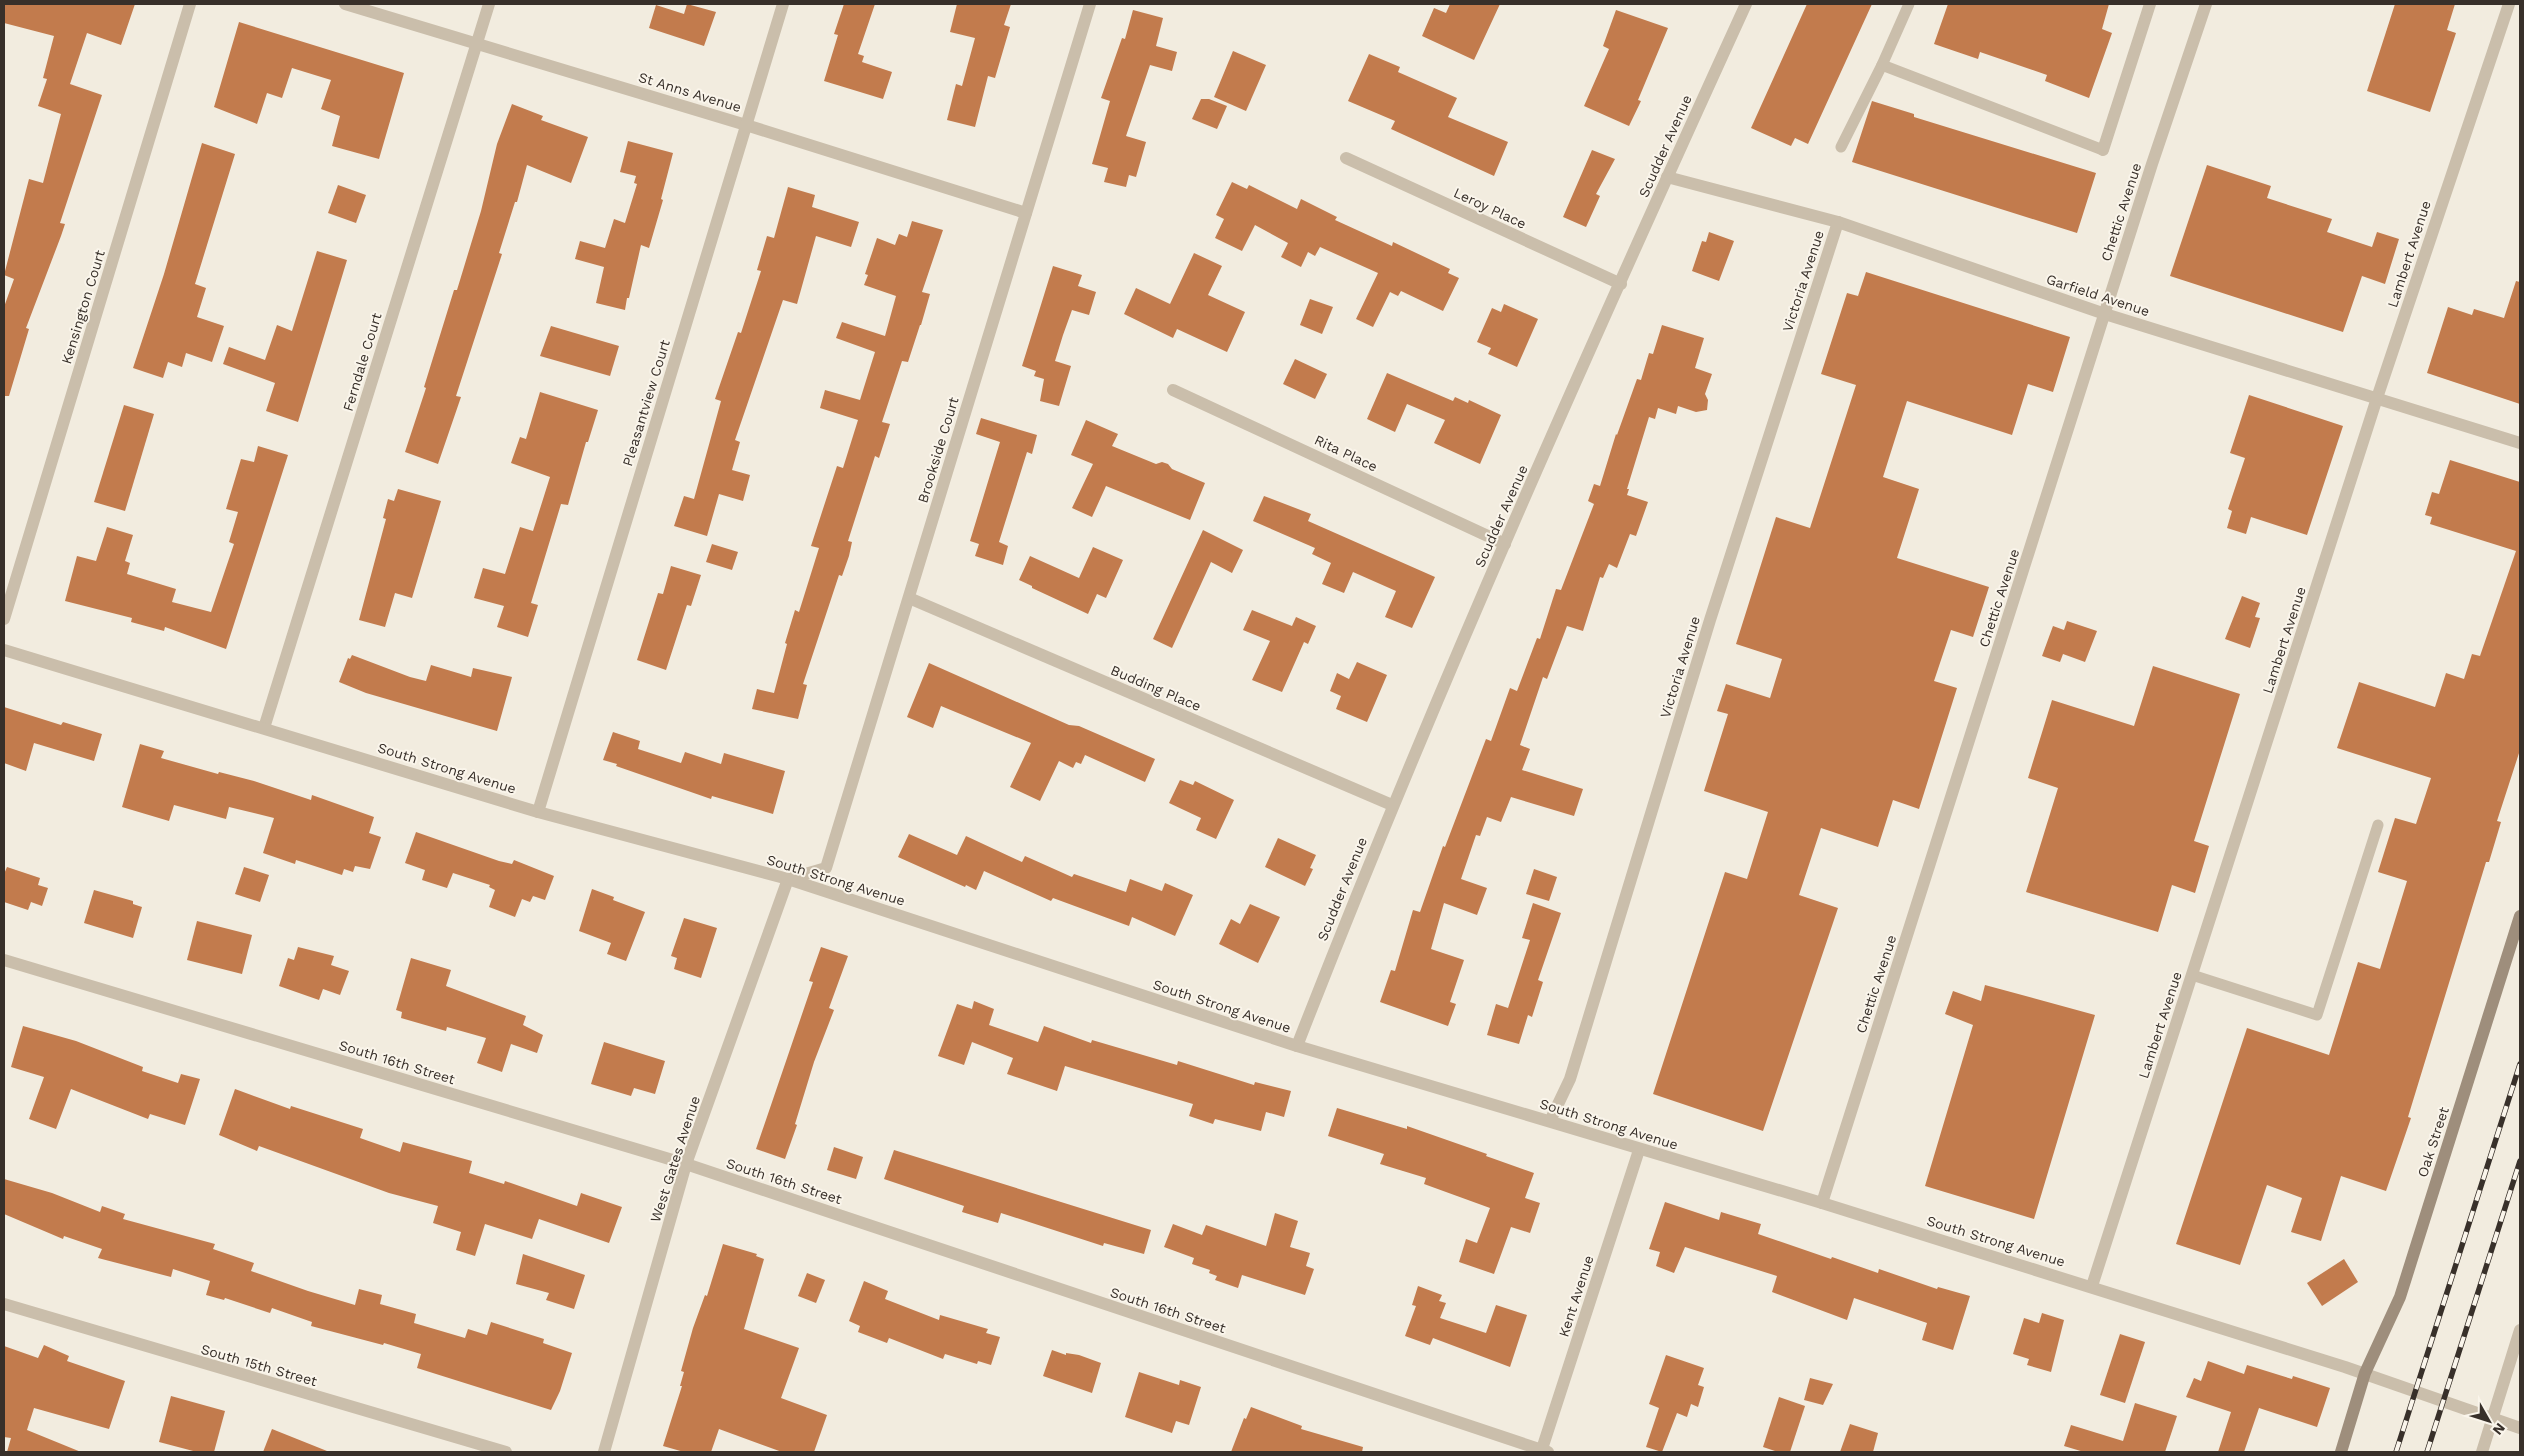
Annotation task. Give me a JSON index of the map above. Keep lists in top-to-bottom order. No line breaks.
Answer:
{"streets":{"main road":["Oak Street"],"street":["St Anns Avenue","Scudder Avenue","Leroy Place","Chettic Avenue","Lambert Avenue","Victoria Avenue","Garfield Avenue","Kensington Court","Ferndale Court","Pleasantview Court","Brookside Court","Rita Place","Budding Place","South Strong Avenue","South 16th Street","West Gates Avenue","Kent Avenue","South 15th Street"]},"crossings":[["St Anns Avenue","Ferndale Court"],["St Anns Avenue","Pleasantview Court"],["St Anns Avenue","Brookside Court"],["Scudder Avenue","Leroy Place"],["Scudder Avenue","Garfield Avenue"],["Scudder Avenue","Rita Place"],["Scudder Avenue","Budding Place"],["Scudder Avenue","South Strong Avenue"],["Chettic Avenue","Garfield Avenue"],["Chettic Avenue","South Strong Avenue"],["Lambert Avenue","Garfield Avenue"],["Lambert Avenue","South Strong Avenue"],["Victoria Avenue","Garfield Avenue"],["Victoria Avenue","South Strong Avenue"],["Ferndale Court","South Strong Avenue"],["Pleasantview Court","South Strong Avenue"],["Brookside Court","Budding Place"],["Brookside Court","South Strong Avenue"],["Brookside Court","West Gates Avenue"],["South Strong Avenue","Oak Street"],["South Strong Avenue","West Gates Avenue"],["South Strong Avenue","Kent Avenue"],["South 16th Street","West Gates Avenue"],["South 16th Street","Kent Avenue"]],"north":"bottom right"}
